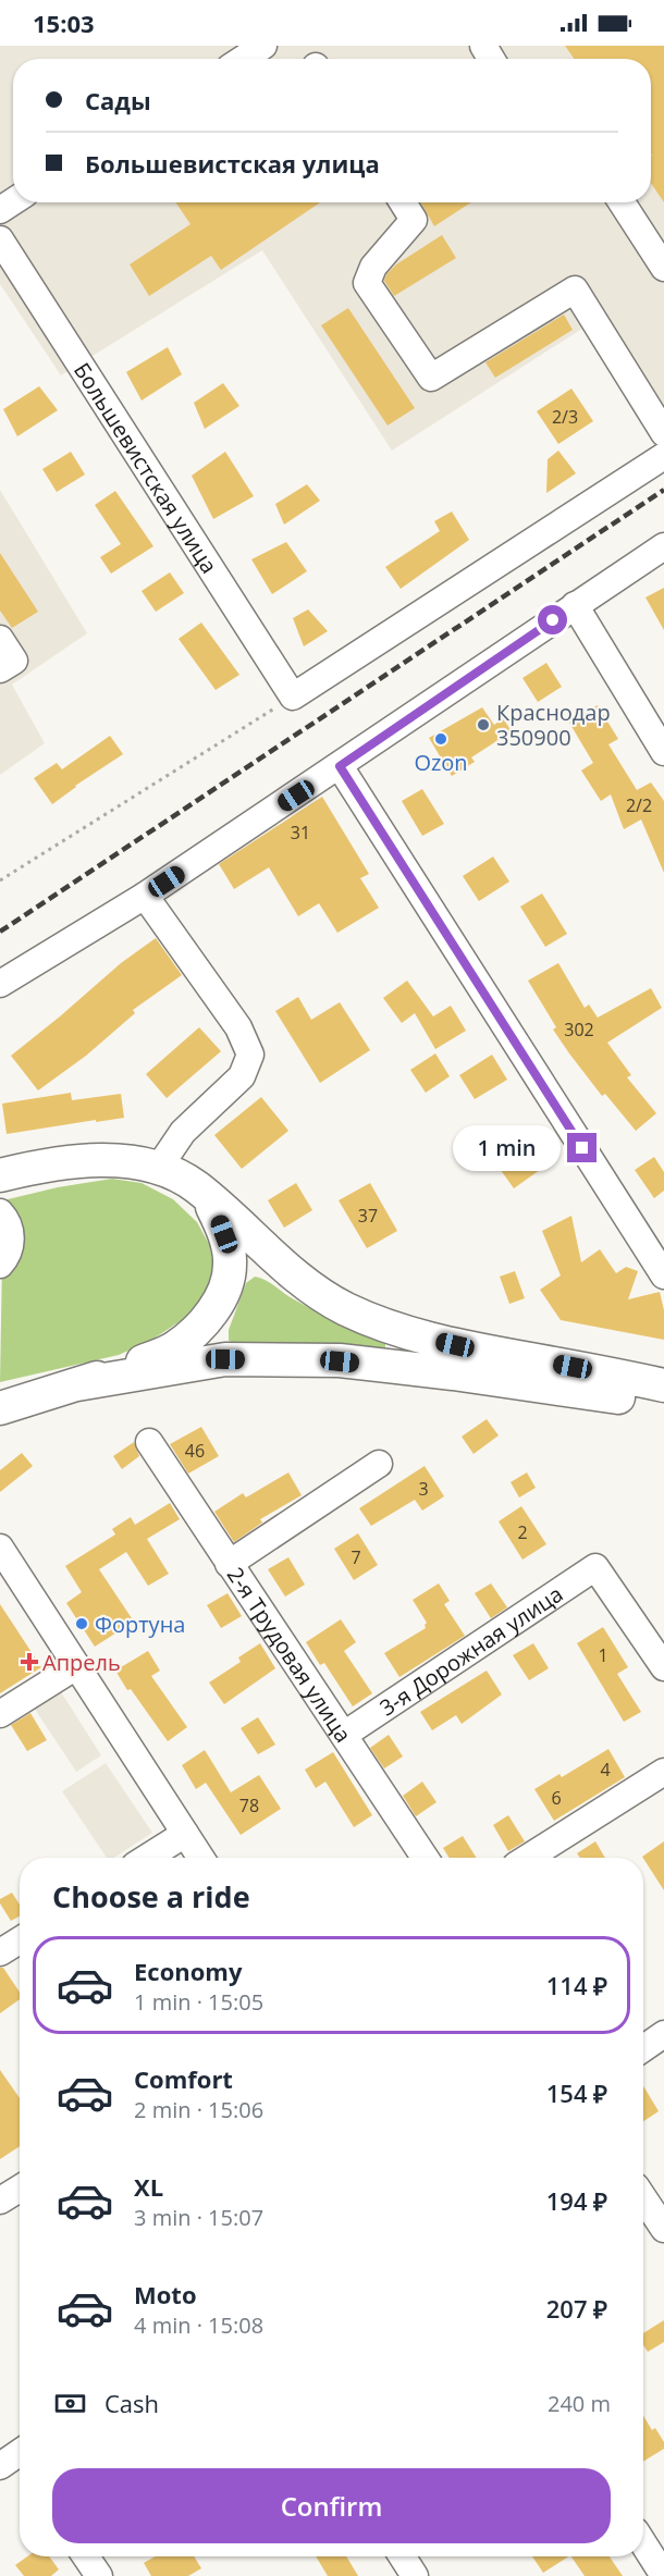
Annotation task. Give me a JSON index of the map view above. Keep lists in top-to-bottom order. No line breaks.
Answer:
{"streets":{"street":["Большевистская улица","3-я Дорожная улица","2-я Трудовая улица"]},"crossings":[["3-я Дорожная улица","2-я Трудовая улица"]],"places":{"other":["Краснодар 350900","Ozon","Фортуна"],"health":["Апрель"]},"house_numbers":["2/3","2/2","31","302","37","46","3","2","7","1","4","6","78"],"page":{"status":"15:03","banner":["Сады","Большевистская улица"],"bubble":"1 min","heading":"Choose a ride","list":[{"name":"Economy","note":"1 min · 15:05","value":"114 ₽"},{"name":"Comfort","note":"2 min · 15:06","value":"154 ₽"},{"name":"XL","note":"3 min · 15:07","value":"194 ₽"},{"name":"Moto","note":"4 min · 15:08","value":"207 ₽"}],"pay":["Cash","240 m"],"buttons":"Confirm"}}
